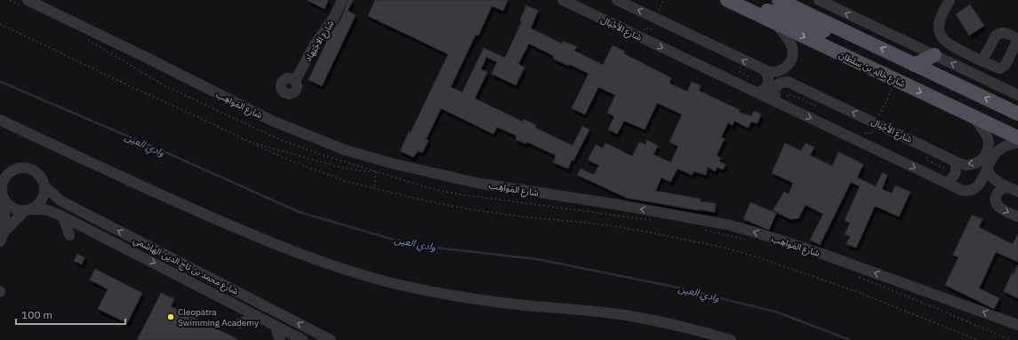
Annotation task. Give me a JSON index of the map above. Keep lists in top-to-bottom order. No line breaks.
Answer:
{"streets":{"main road":["شارع خالِد بن سلطان"],"street":["شارع الأَجْيَال","شارع الاجْتِهاد","شارع المَواهِب","شارع محمد بن تاج الدين الهاشمي"]},"crossings":[["شارع الأَجْيَال","شارع خالِد بن سلطان"]],"one_way":["شارع المَواهِب"],"water":["وادي العين"],"places":["Cleopatra Swimming Academy"],"scale_bar":"100 m"}
